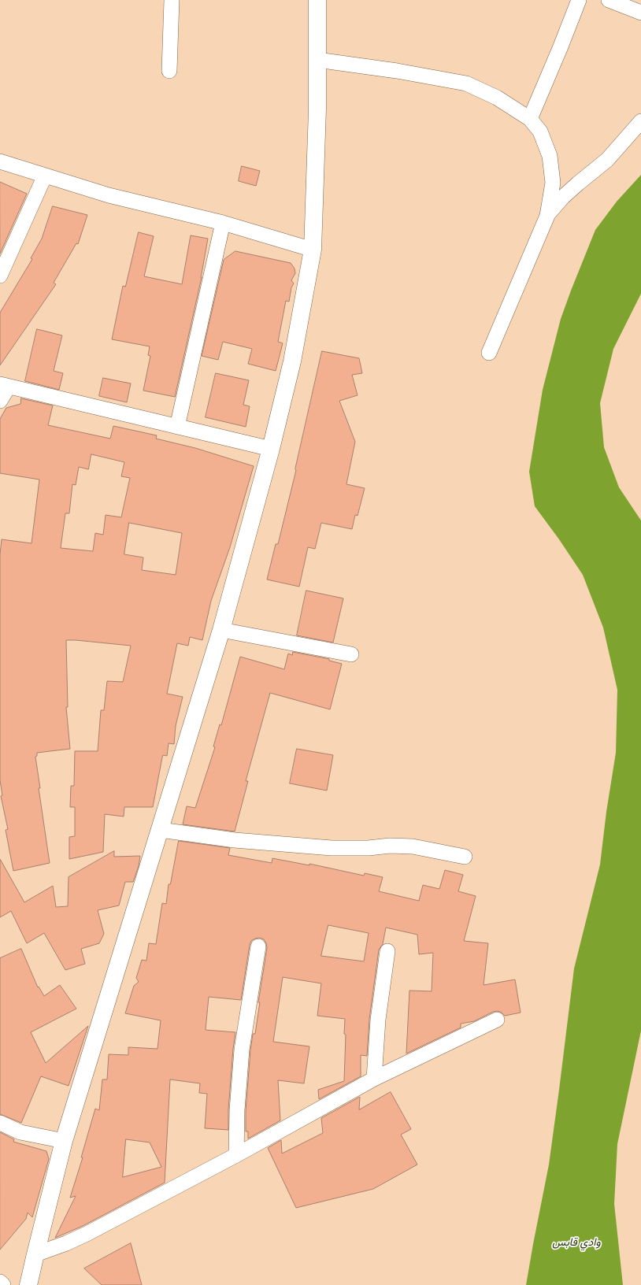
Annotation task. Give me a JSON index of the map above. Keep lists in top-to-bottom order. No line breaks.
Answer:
{"water":["وادي قابس"]}
